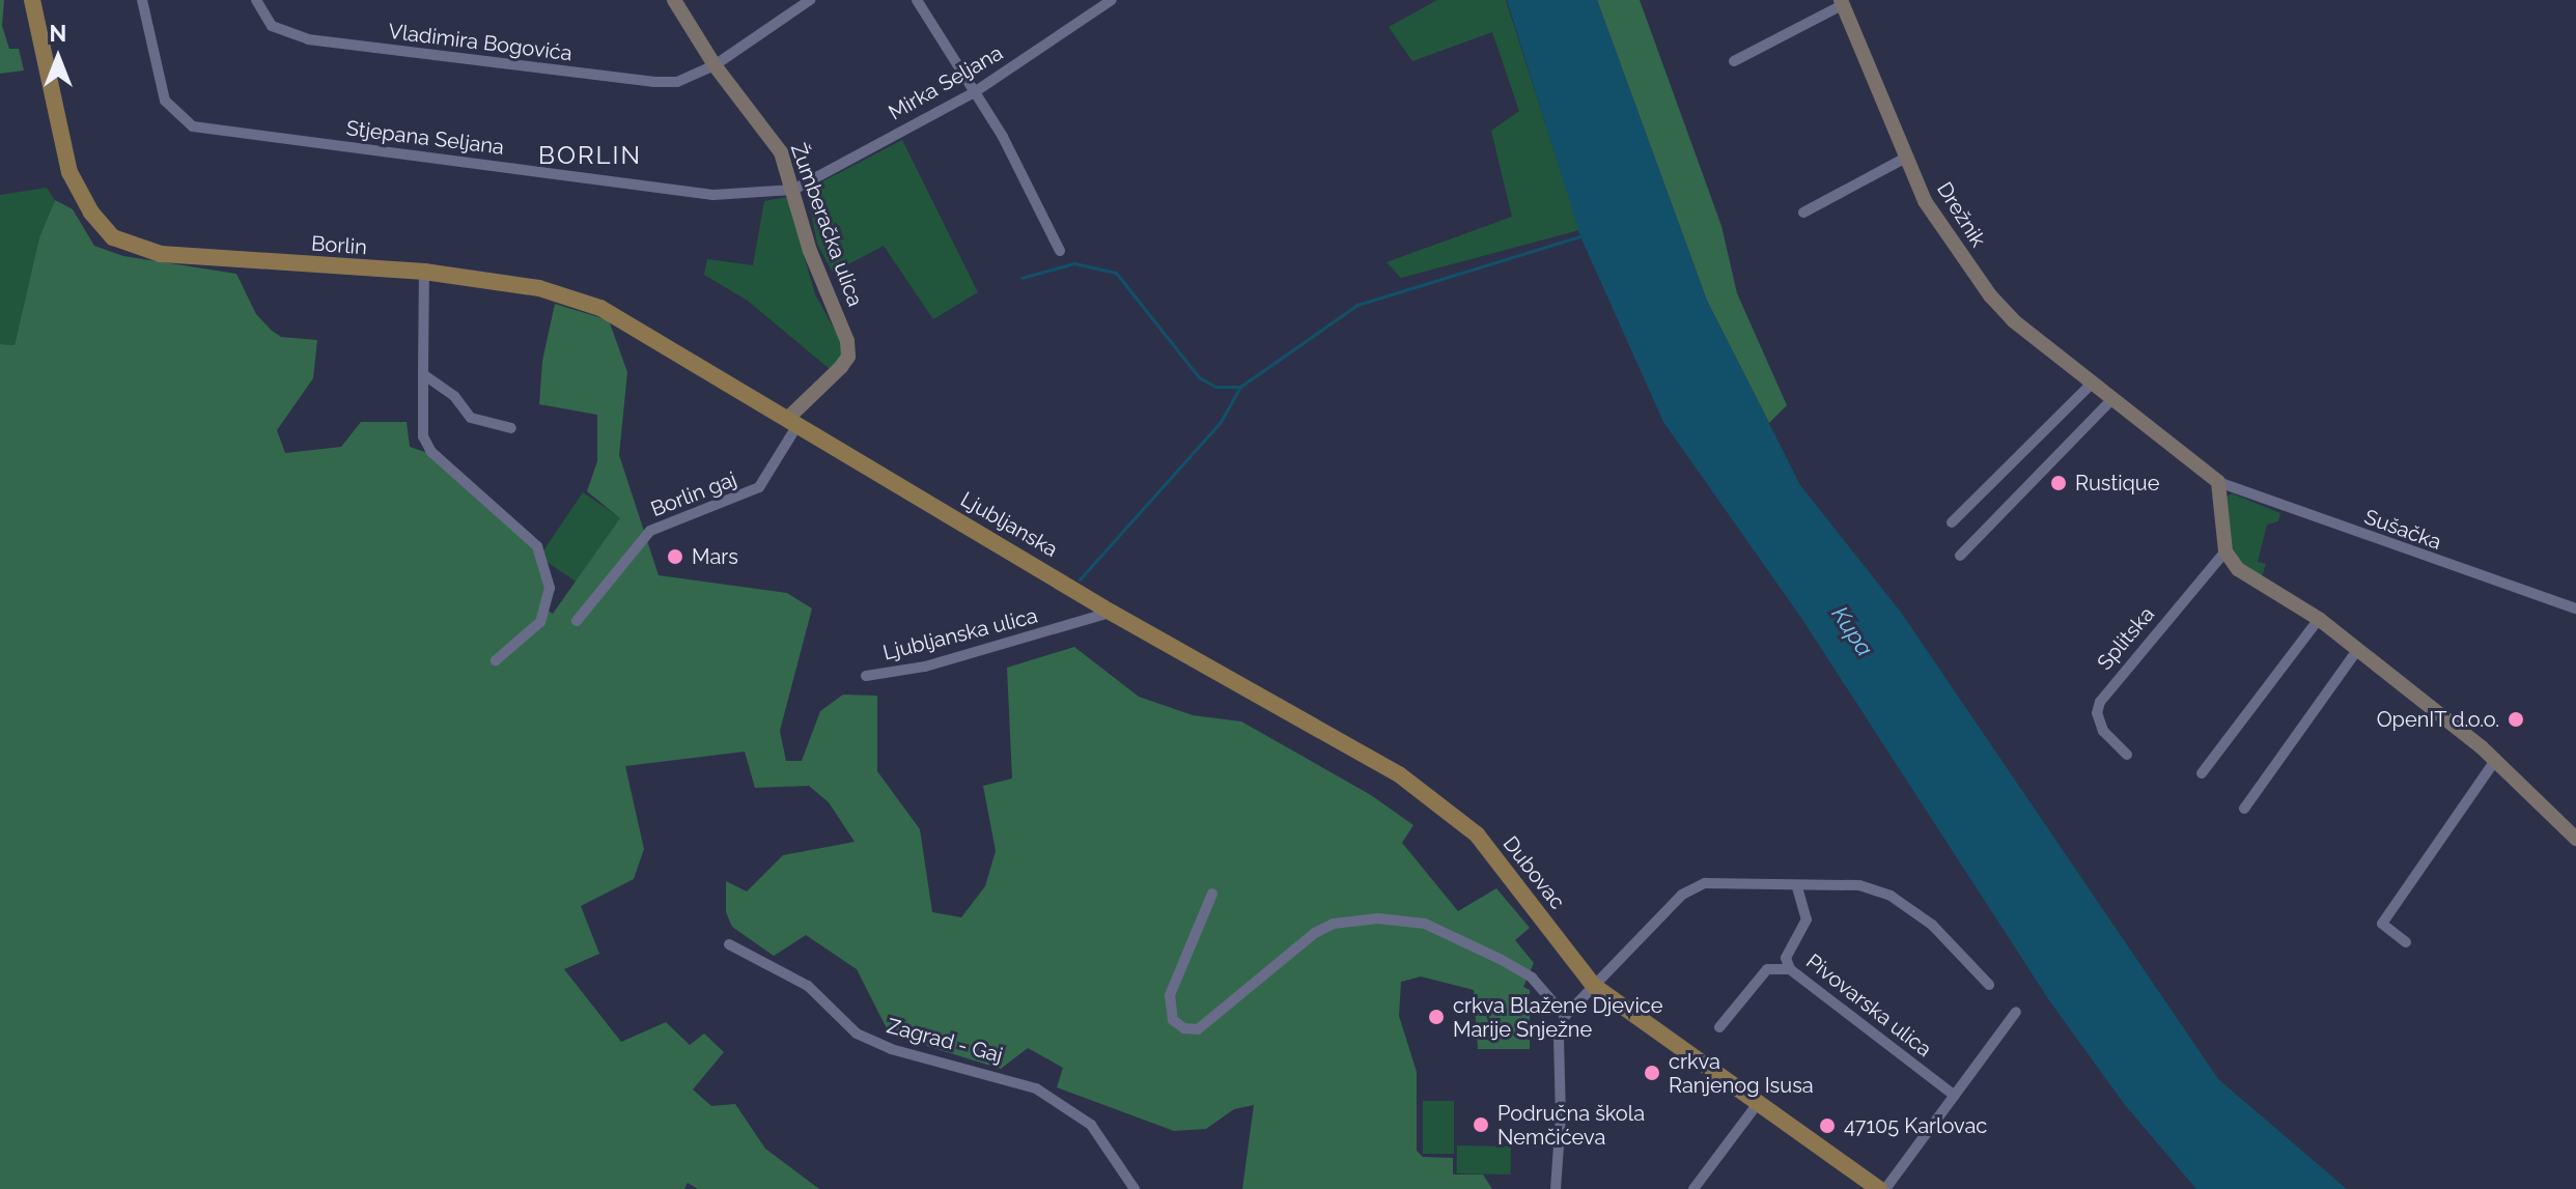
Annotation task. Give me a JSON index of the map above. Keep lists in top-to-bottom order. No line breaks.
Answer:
{"streets":{"main road":["Borlin","Ljubljanska","Dubovac"],"street":["Vladimira Bogovića","Mirka Seljana","Stjepana Seljana","Drežnik","Žumberačka ulica","Borlin gaj","Sušačka","Ljubljanska ulica","Splitska","Pivovarska ulica","Zagrad - Gaj"]},"crossings":[["Vladimira Bogovića","Žumberačka ulica"],["Mirka Seljana","Stjepana Seljana"],["Mirka Seljana","Žumberačka ulica"],["Stjepana Seljana","Žumberačka ulica"],["Drežnik","Sušačka"],["Žumberačka ulica","Borlin"],["Žumberačka ulica","Borlin gaj"],["Žumberačka ulica","Ljubljanska"],["Borlin","Borlin gaj"],["Borlin","Ljubljanska"],["Borlin gaj","Ljubljanska"],["Ljubljanska","Ljubljanska ulica"],["Ljubljanska","Dubovac"]],"districts":["BORLIN"],"water":["Kupa"],"places":["Rustique","Mars","OpenIT d.o.o.","crkva Blažene Djevice Marije Snježne","crkva Ranjenog Isusa","Područna škola Nemčićeva","47105 Karlovac"],"north":"top"}
